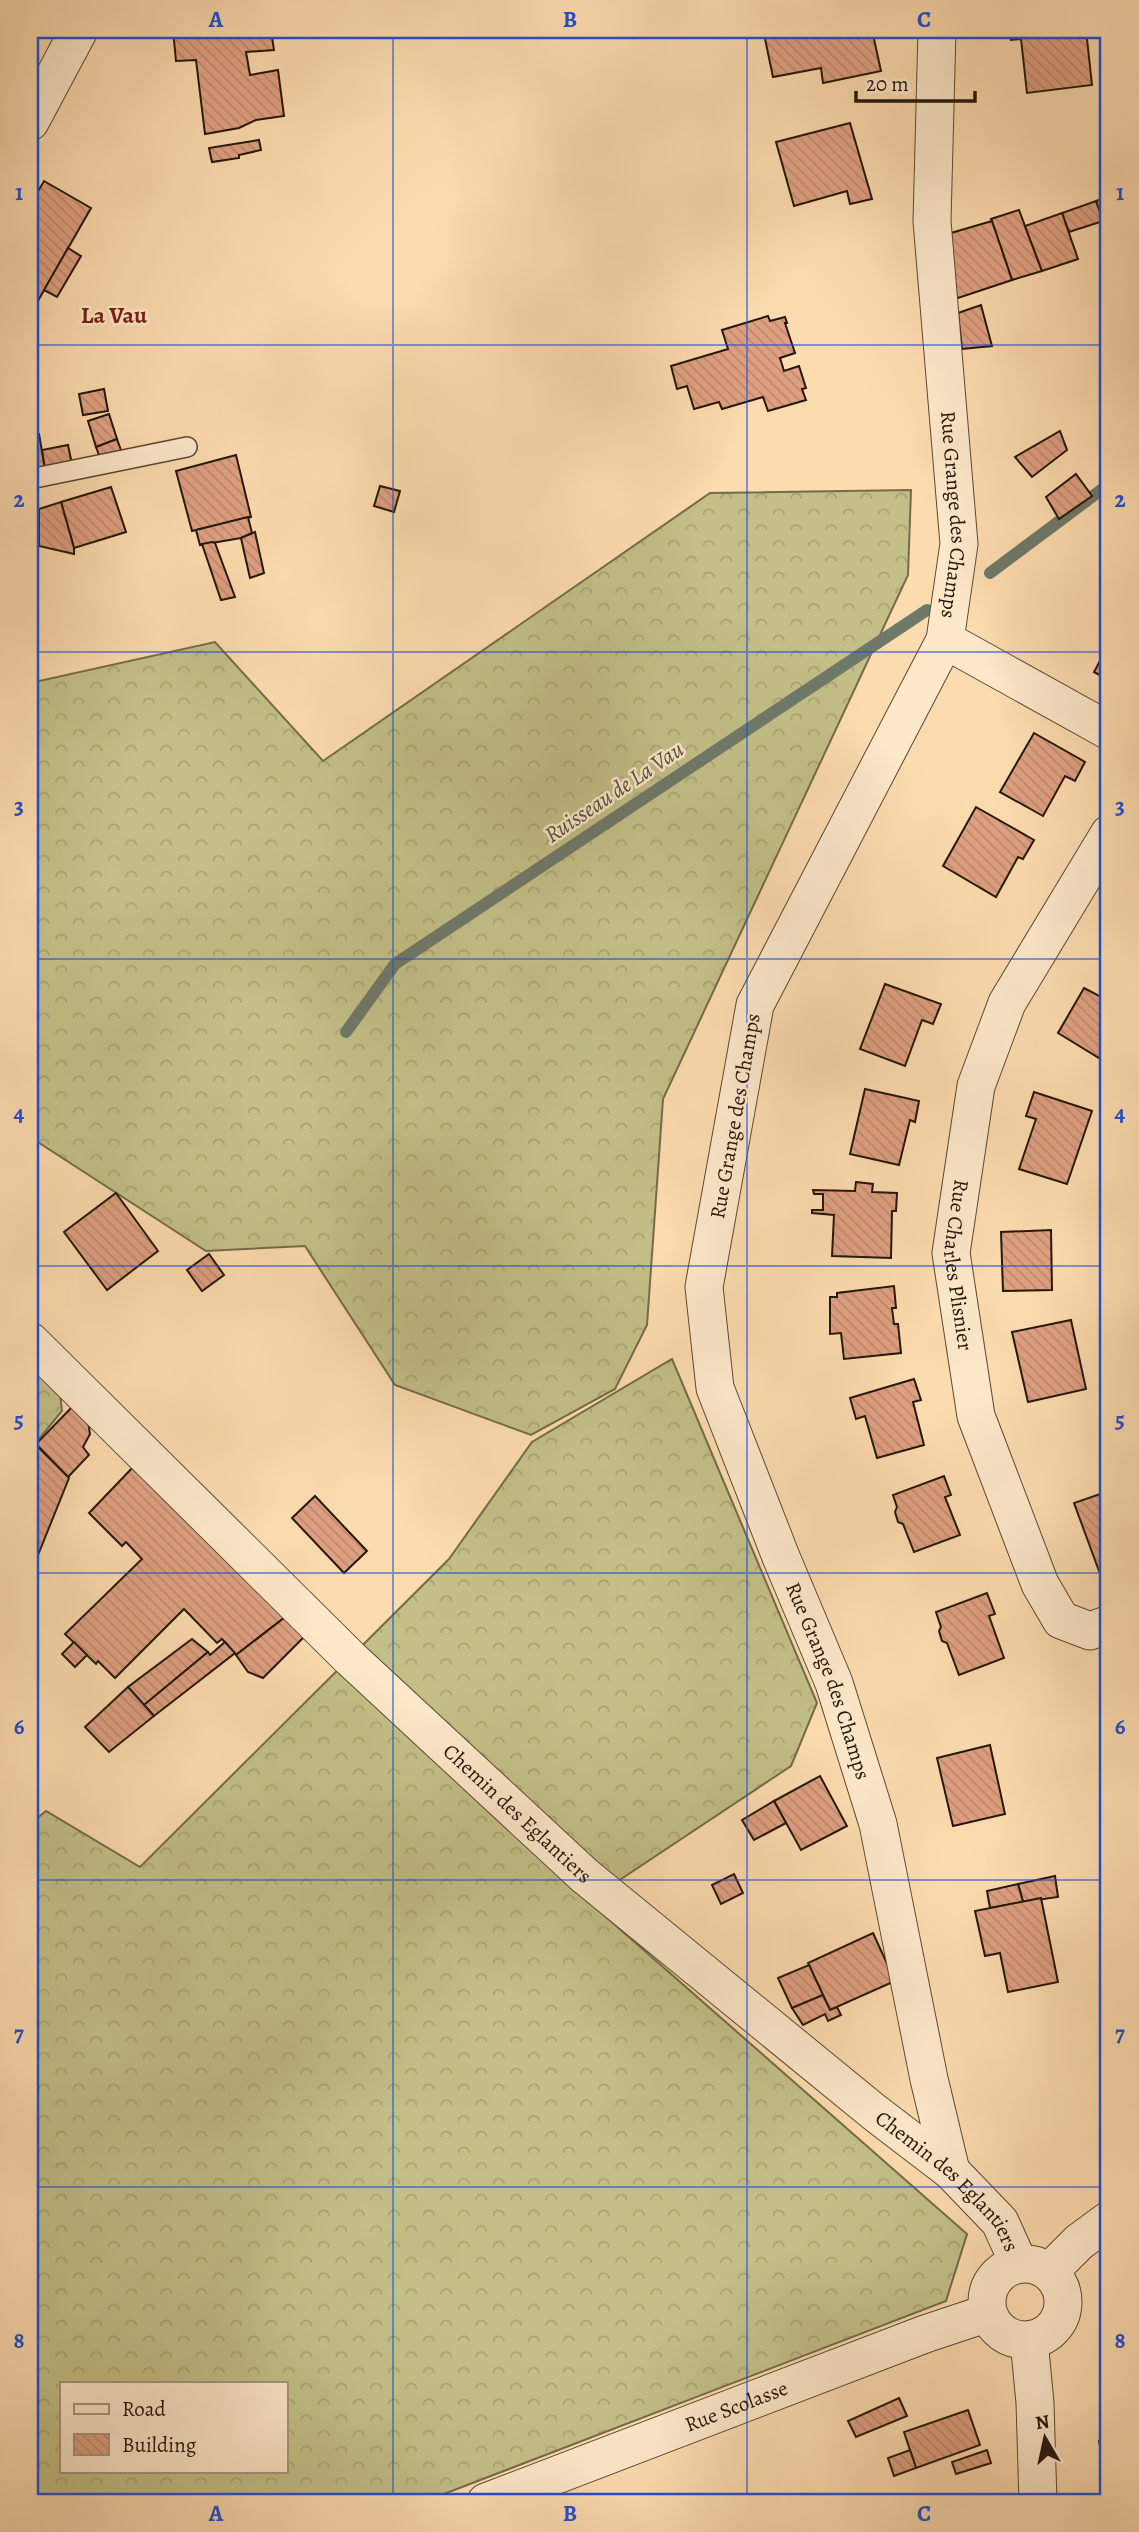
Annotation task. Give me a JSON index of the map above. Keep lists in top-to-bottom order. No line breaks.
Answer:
{"streets":{"street":["Rue Grange des Champs","Rue Charles Plisnier","Chemin des Eglantiers","Rue Scolasse"]},"crossings":[["Rue Grange des Champs","Chemin des Eglantiers"],["Chemin des Eglantiers","Rue Scolasse"]],"districts":["La Vau"],"water":["Ruisseau de La Vau"],"legend":["Road","Building"],"scale_bar":"20 m","north":"top","grid":{"columns":["A","B","C"],"rows":["1","2","3","4","5","6","7","8"]}}
